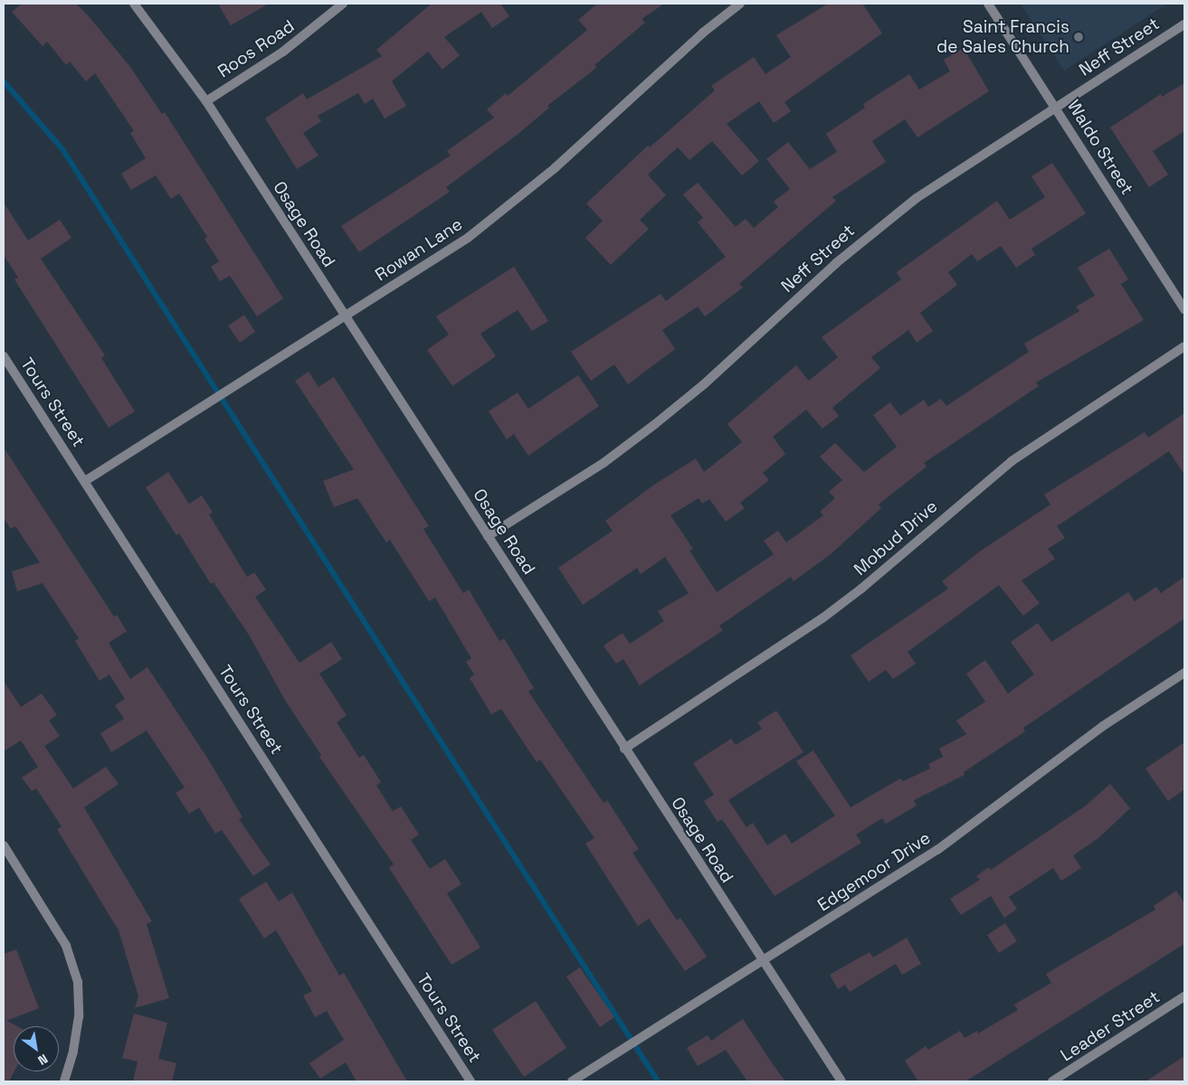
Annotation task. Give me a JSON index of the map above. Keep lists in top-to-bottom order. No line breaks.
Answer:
{"streets":{"street":["Neff Street","Roos Road","Waldo Street","Osage Road","Rowan Lane","Tours Street","Mobud Drive","Edgemoor Drive","Leader Street"]},"crossings":[["Neff Street","Waldo Street"],["Neff Street","Osage Road"],["Roos Road","Osage Road"],["Osage Road","Rowan Lane"],["Osage Road","Mobud Drive"],["Osage Road","Edgemoor Drive"],["Rowan Lane","Tours Street"]],"places":["Saint Francis de Sales Church"],"north":"bottom right"}
